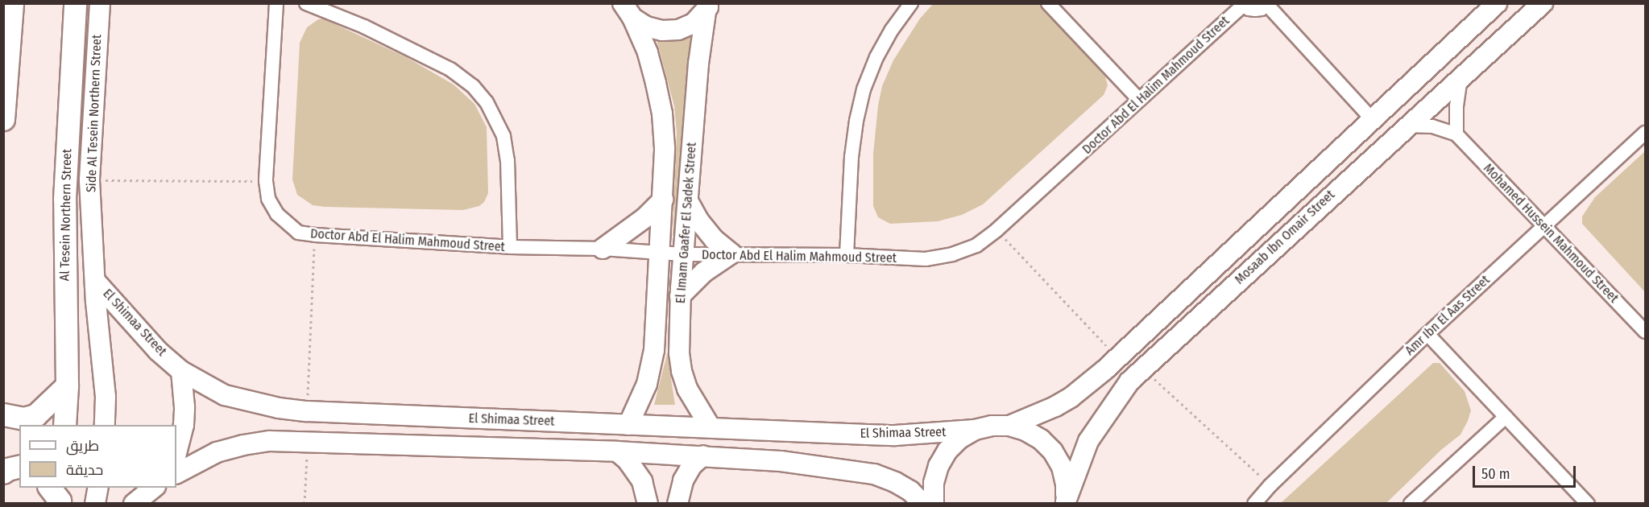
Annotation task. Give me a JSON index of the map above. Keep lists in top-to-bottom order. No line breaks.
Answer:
{"streets":{"main road":["Al Tesein Northern Street"],"street":["Doctor Abd El Halim Mahmoud Street","Side Al Tesein Northern Street","El Imam Gaafer El Sadek Street","Mohamed Hussein Mahmoud Street","Mosaab Ibn Omair Street","Amr Ibn El Aas Street","El Shimaa Street"]},"crossings":[["Doctor Abd El Halim Mahmoud Street","El Imam Gaafer El Sadek Street"],["Side Al Tesein Northern Street","El Shimaa Street"],["El Imam Gaafer El Sadek Street","El Shimaa Street"],["Mohamed Hussein Mahmoud Street","Mosaab Ibn Omair Street"],["Mohamed Hussein Mahmoud Street","Amr Ibn El Aas Street"],["Mosaab Ibn Omair Street","El Shimaa Street"]],"legend":["طريق","حديقة"],"scale_bar":"50 m"}
